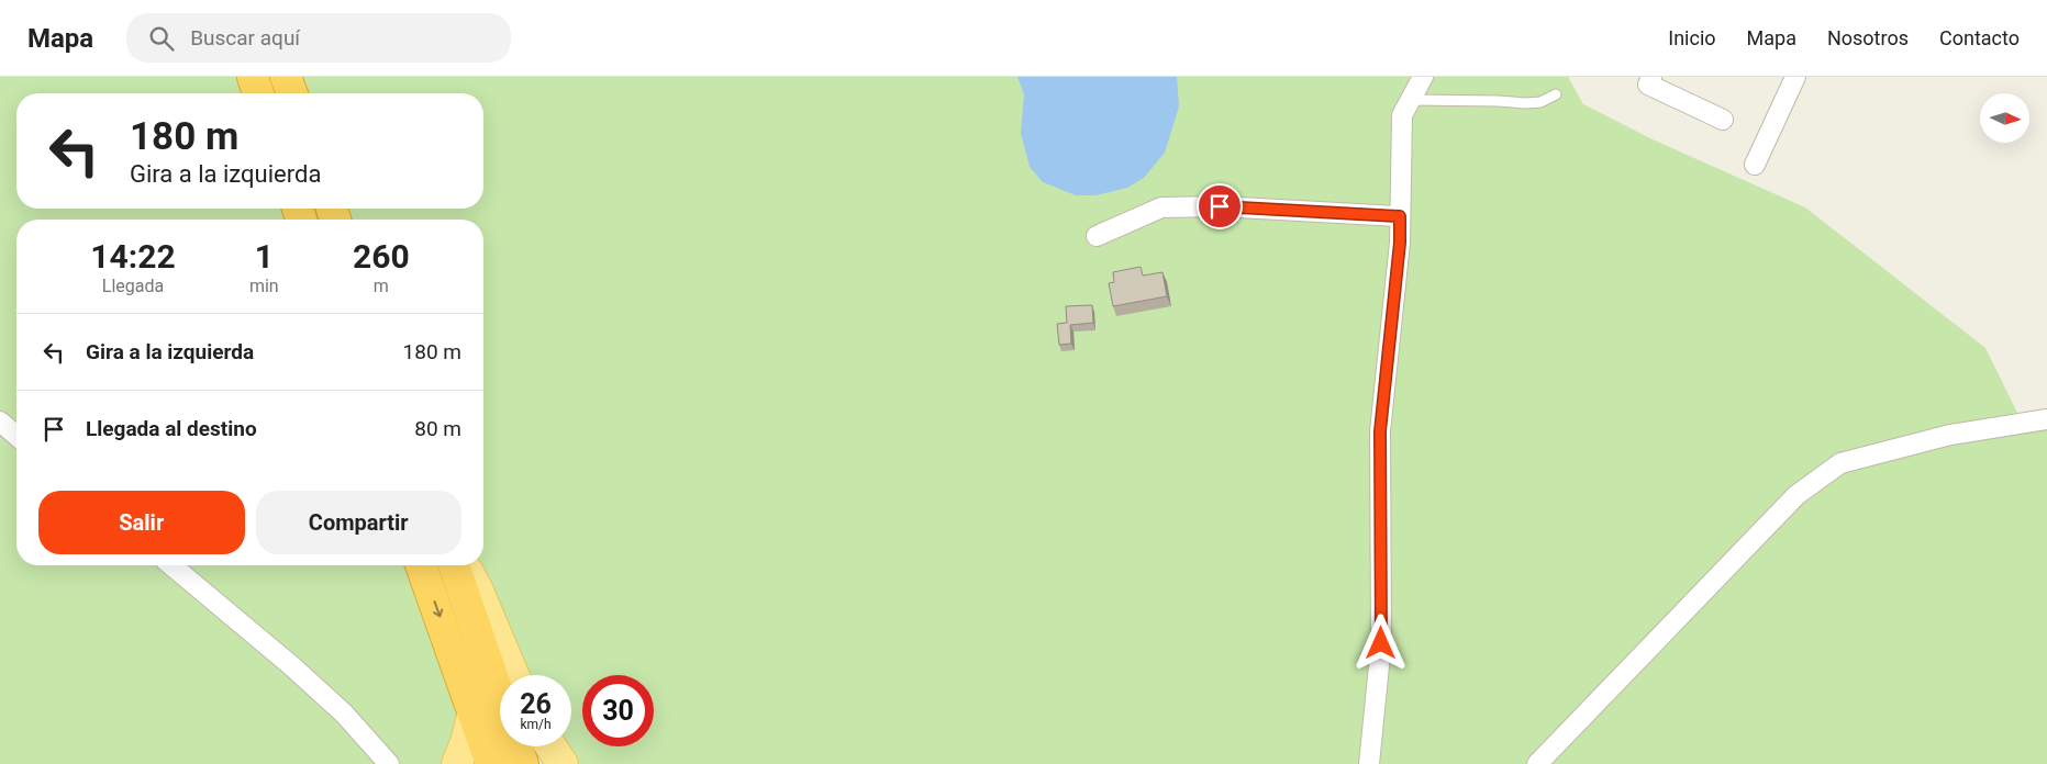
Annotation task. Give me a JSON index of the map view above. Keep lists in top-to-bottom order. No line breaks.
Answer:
{"north":"right","page":{"header":"Mapa","search":"Buscar aquí","nav":["Inicio","Mapa","Nosotros","Contacto"],"turn":["180 m","Gira a la izquierda"],"eta":["14:22","Llegada","1","min","260","m"],"list":[{"name":"Gira a la izquierda","value":"180 m"},{"name":"Llegada al destino","value":"80 m"}],"buttons":["Salir","Compartir"],"speed":"26 km/h","limit":"30"}}
